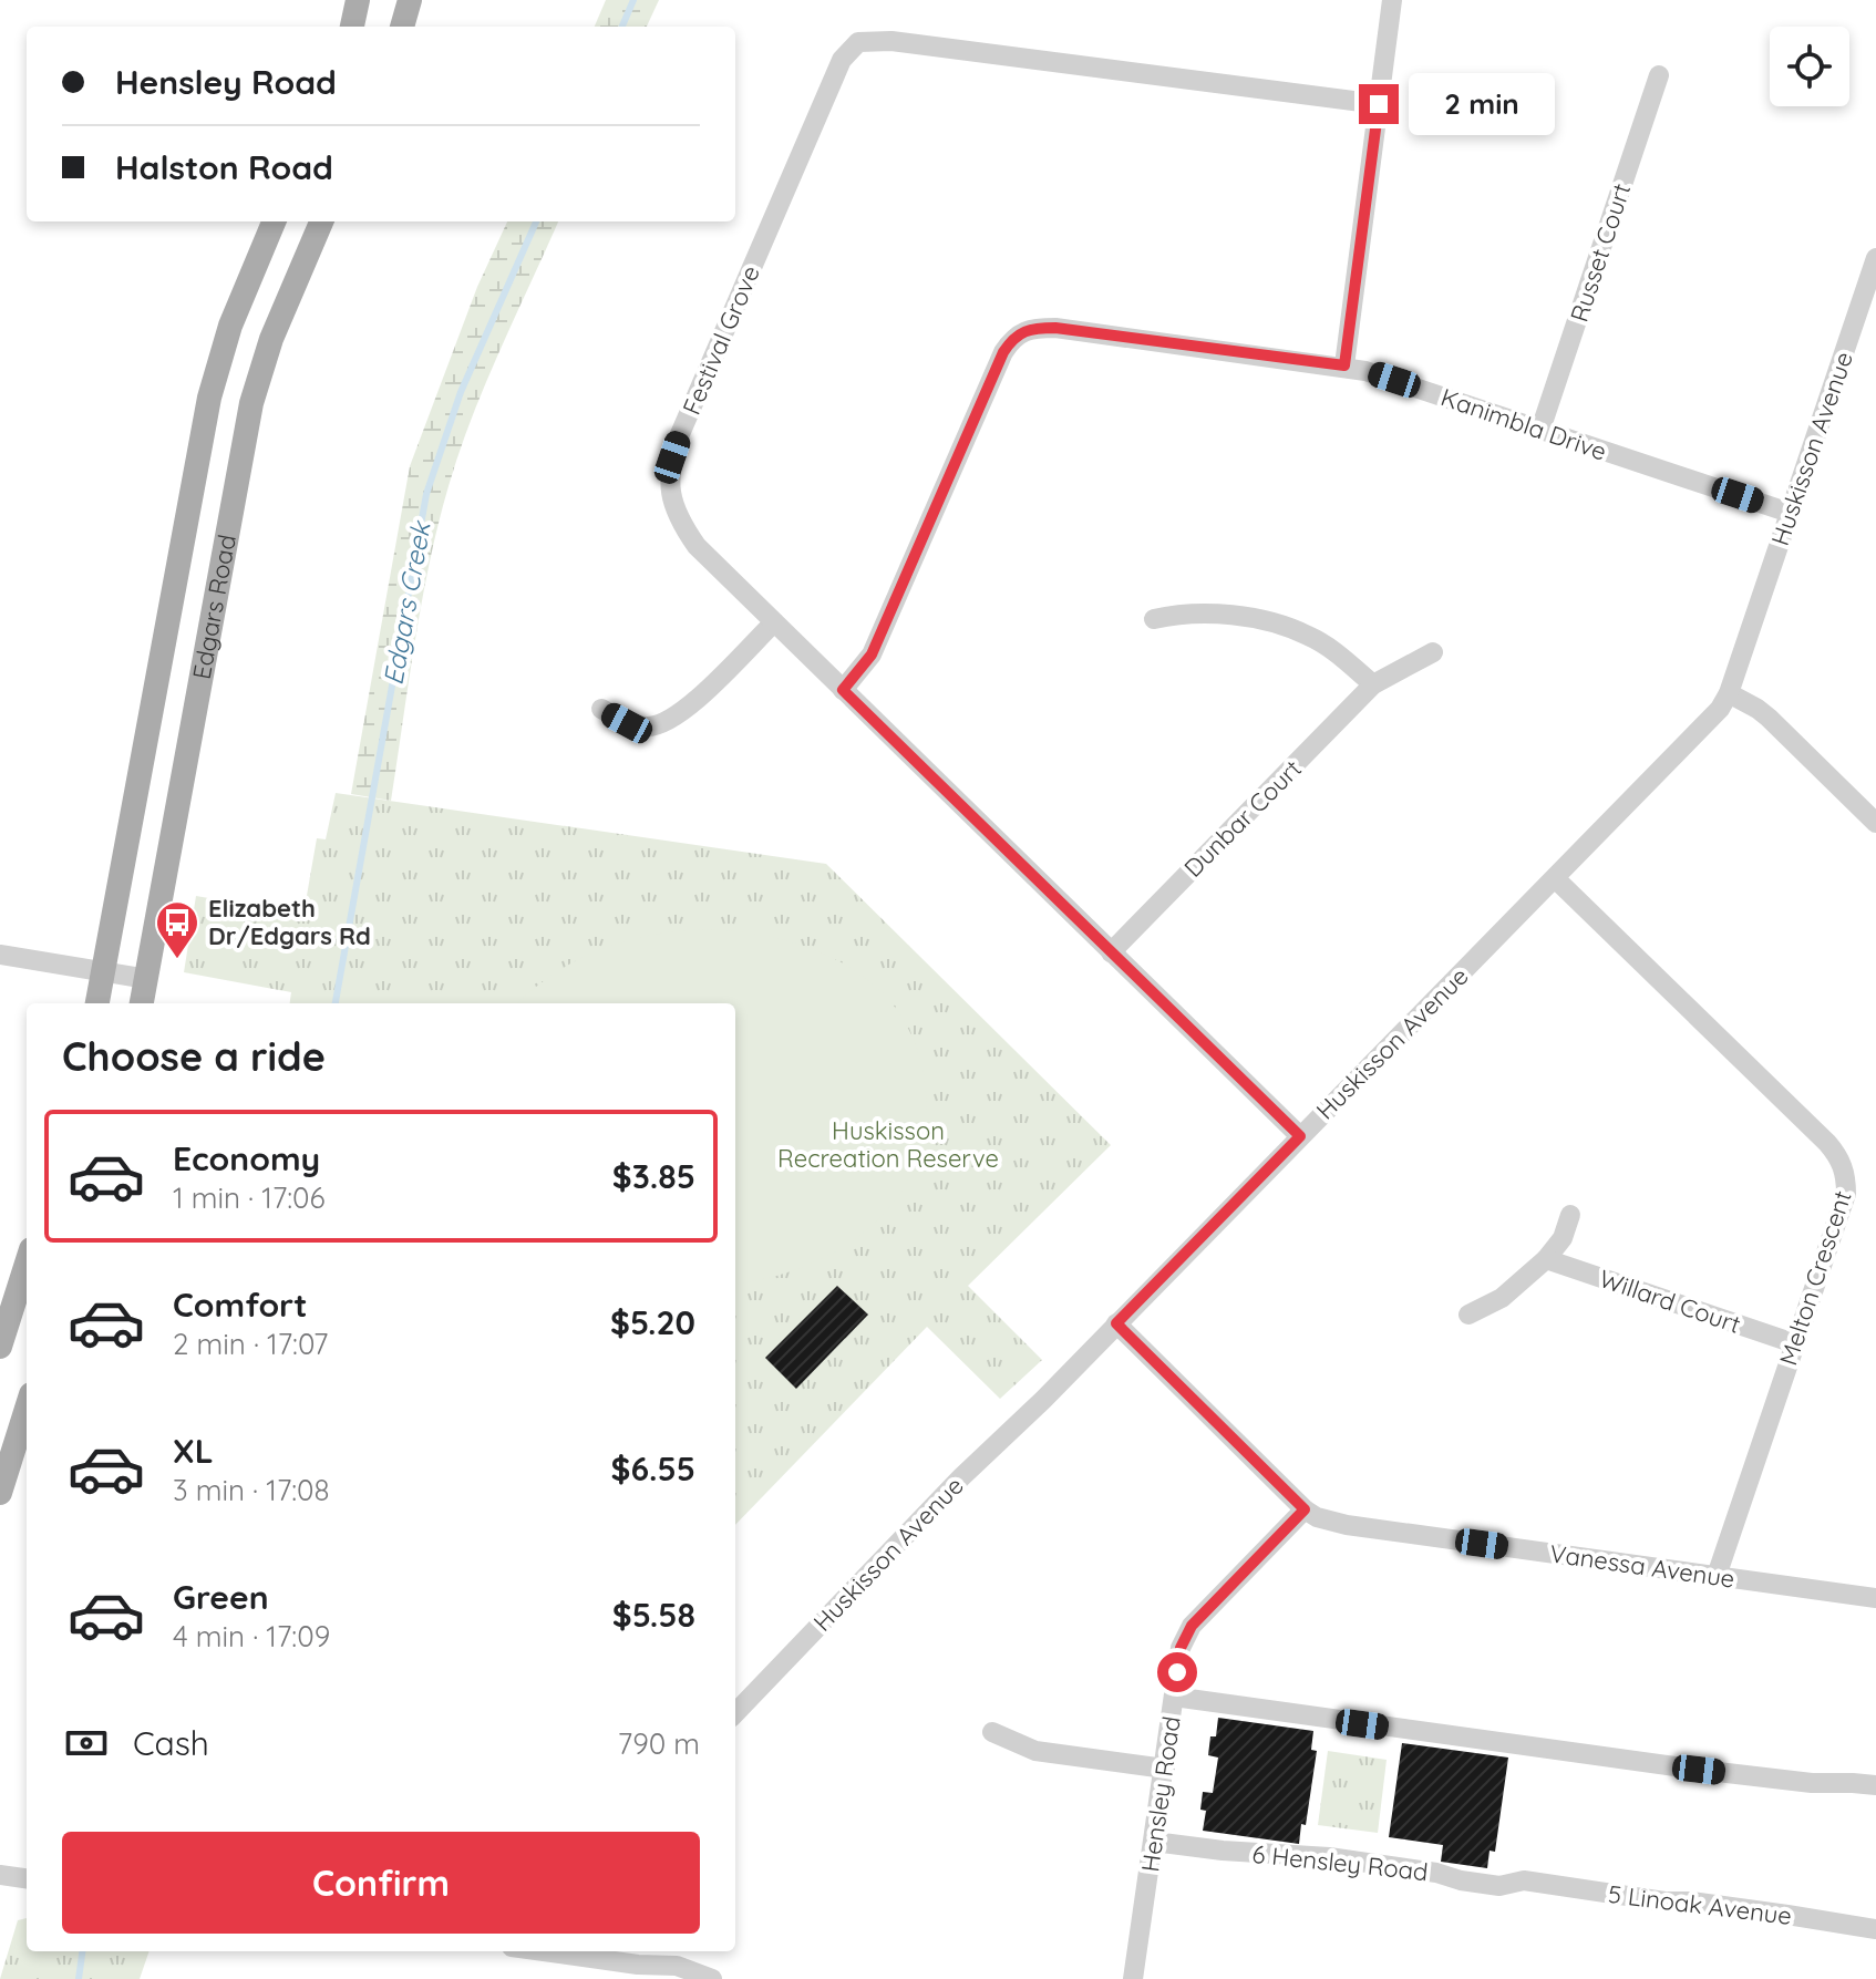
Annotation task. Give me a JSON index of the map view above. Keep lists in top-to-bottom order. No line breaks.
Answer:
{"streets":{"main road":["Edgars Road"],"street":["Russet Court","Festival Grove","Kanimbla Drive","Huskisson Avenue","Dunbar Court","Melton Crescent","Willard Court","Vanessa Avenue","Hensley Road","6 Hensley Road","5 Linoak Avenue"]},"crossings":[["Russet Court","Kanimbla Drive"],["Festival Grove","Kanimbla Drive"],["Festival Grove","Huskisson Avenue"],["Festival Grove","Dunbar Court"],["Kanimbla Drive","Huskisson Avenue"],["Huskisson Avenue","Melton Crescent"],["Huskisson Avenue","Vanessa Avenue"],["Melton Crescent","Willard Court"],["Melton Crescent","Vanessa Avenue"],["Vanessa Avenue","Hensley Road"],["Hensley Road","6 Hensley Road"],["6 Hensley Road","5 Linoak Avenue"]],"water":["Edgars Creek"],"parks":["Huskisson Recreation Reserve"],"places":{"bus stop":["Elizabeth Dr/Edgars Rd"]},"page":{"banner":["Hensley Road","Halston Road"],"bubble":"2 min","heading":"Choose a ride","list":[{"name":"Economy","note":"1 min · 17:06","value":"$3.85"},{"name":"Comfort","note":"2 min · 17:07","value":"$5.20"},{"name":"XL","note":"3 min · 17:08","value":"$6.55"},{"name":"Green","note":"4 min · 17:09","value":"$5.58"}],"pay":["Cash","790 m"],"buttons":"Confirm"}}
